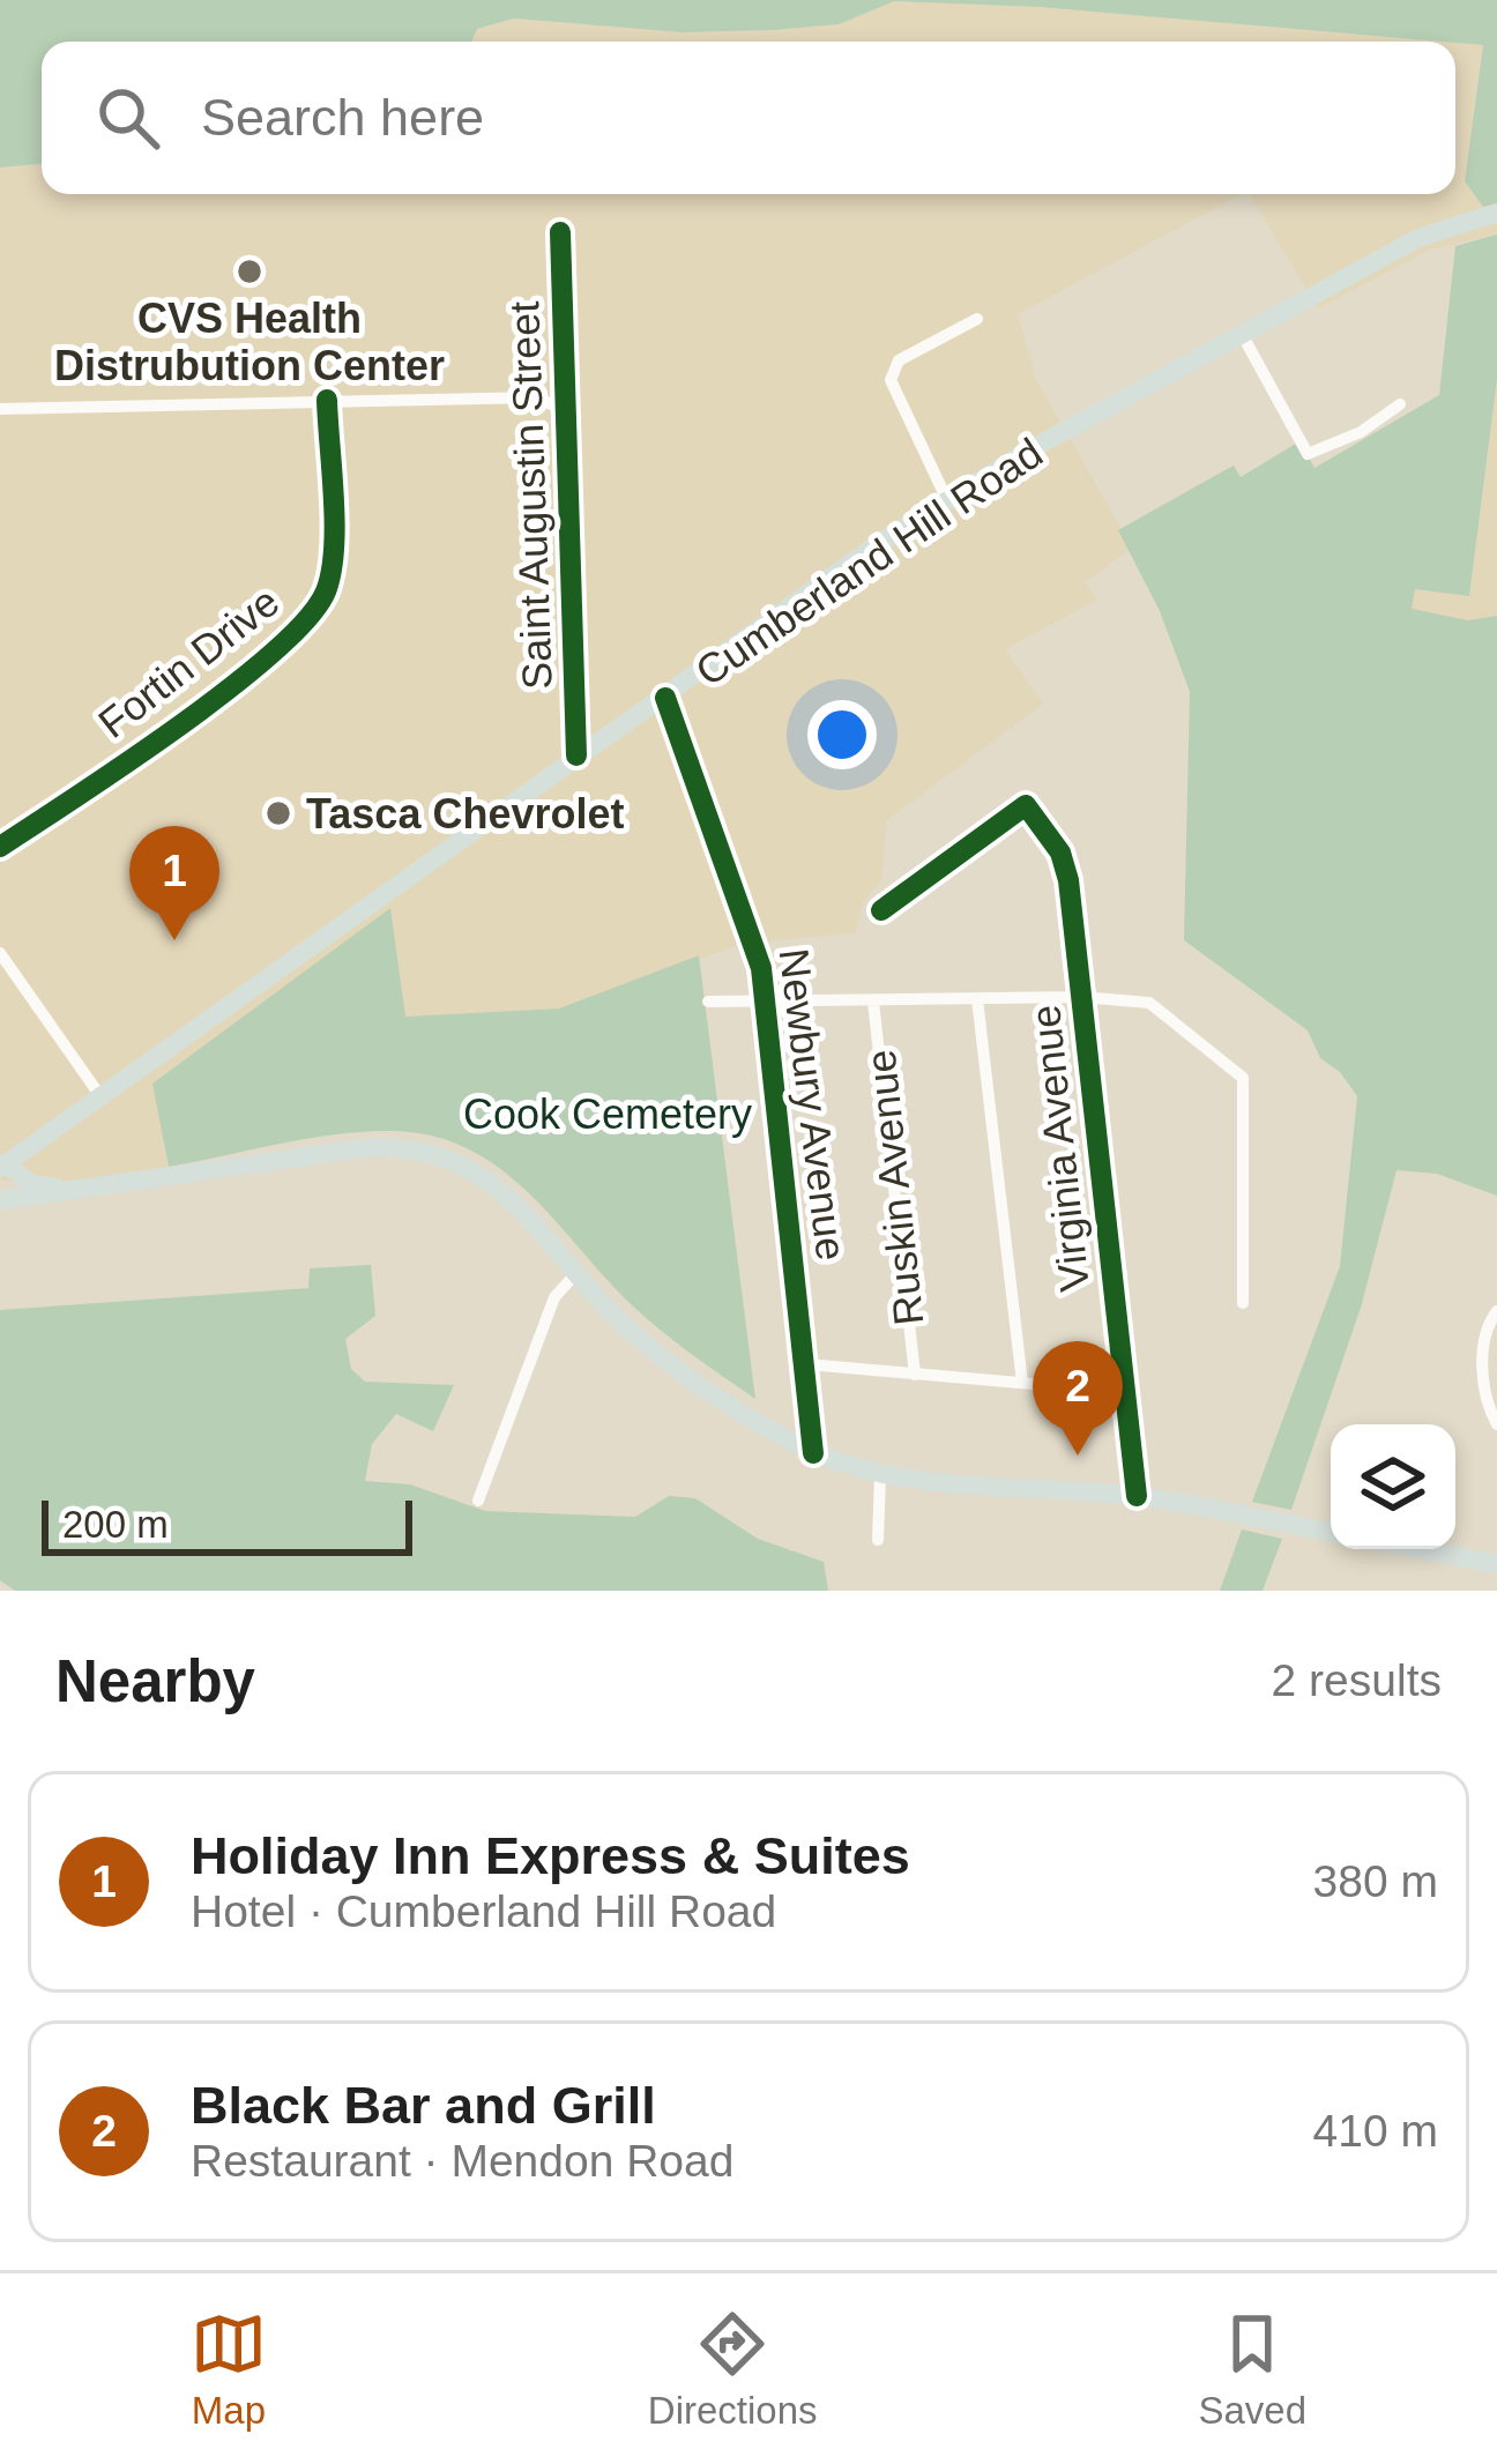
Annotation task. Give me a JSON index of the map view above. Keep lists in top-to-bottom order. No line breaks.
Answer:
{"streets":{"main road":["Cumberland Hill Road"],"street":["Saint Augustin Street","Fortin Drive","Newbury Avenue","Virginia Avenue","Ruskin Avenue"]},"crossings":[["Saint Augustin Street","Cumberland Hill Road"],["Cumberland Hill Road","Newbury Avenue"]],"parks":["Cook Cemetery"],"places":["CVS Health Distrubution Center","Tasca Chevrolet"],"scale_bar":"200 m","page":{"search":"Search here","pins":["1","2"],"scale":"200 m","heading":["Nearby","2 results"],"list":[{"mark":"1","name":"Holiday Inn Express & Suites","note":"Hotel · Cumberland Hill Road","value":"380 m"},{"mark":"2","name":"Black Bar and Grill","note":"Restaurant · Mendon Road","value":"410 m"}],"nav":["Map","Directions","Saved"]}}
